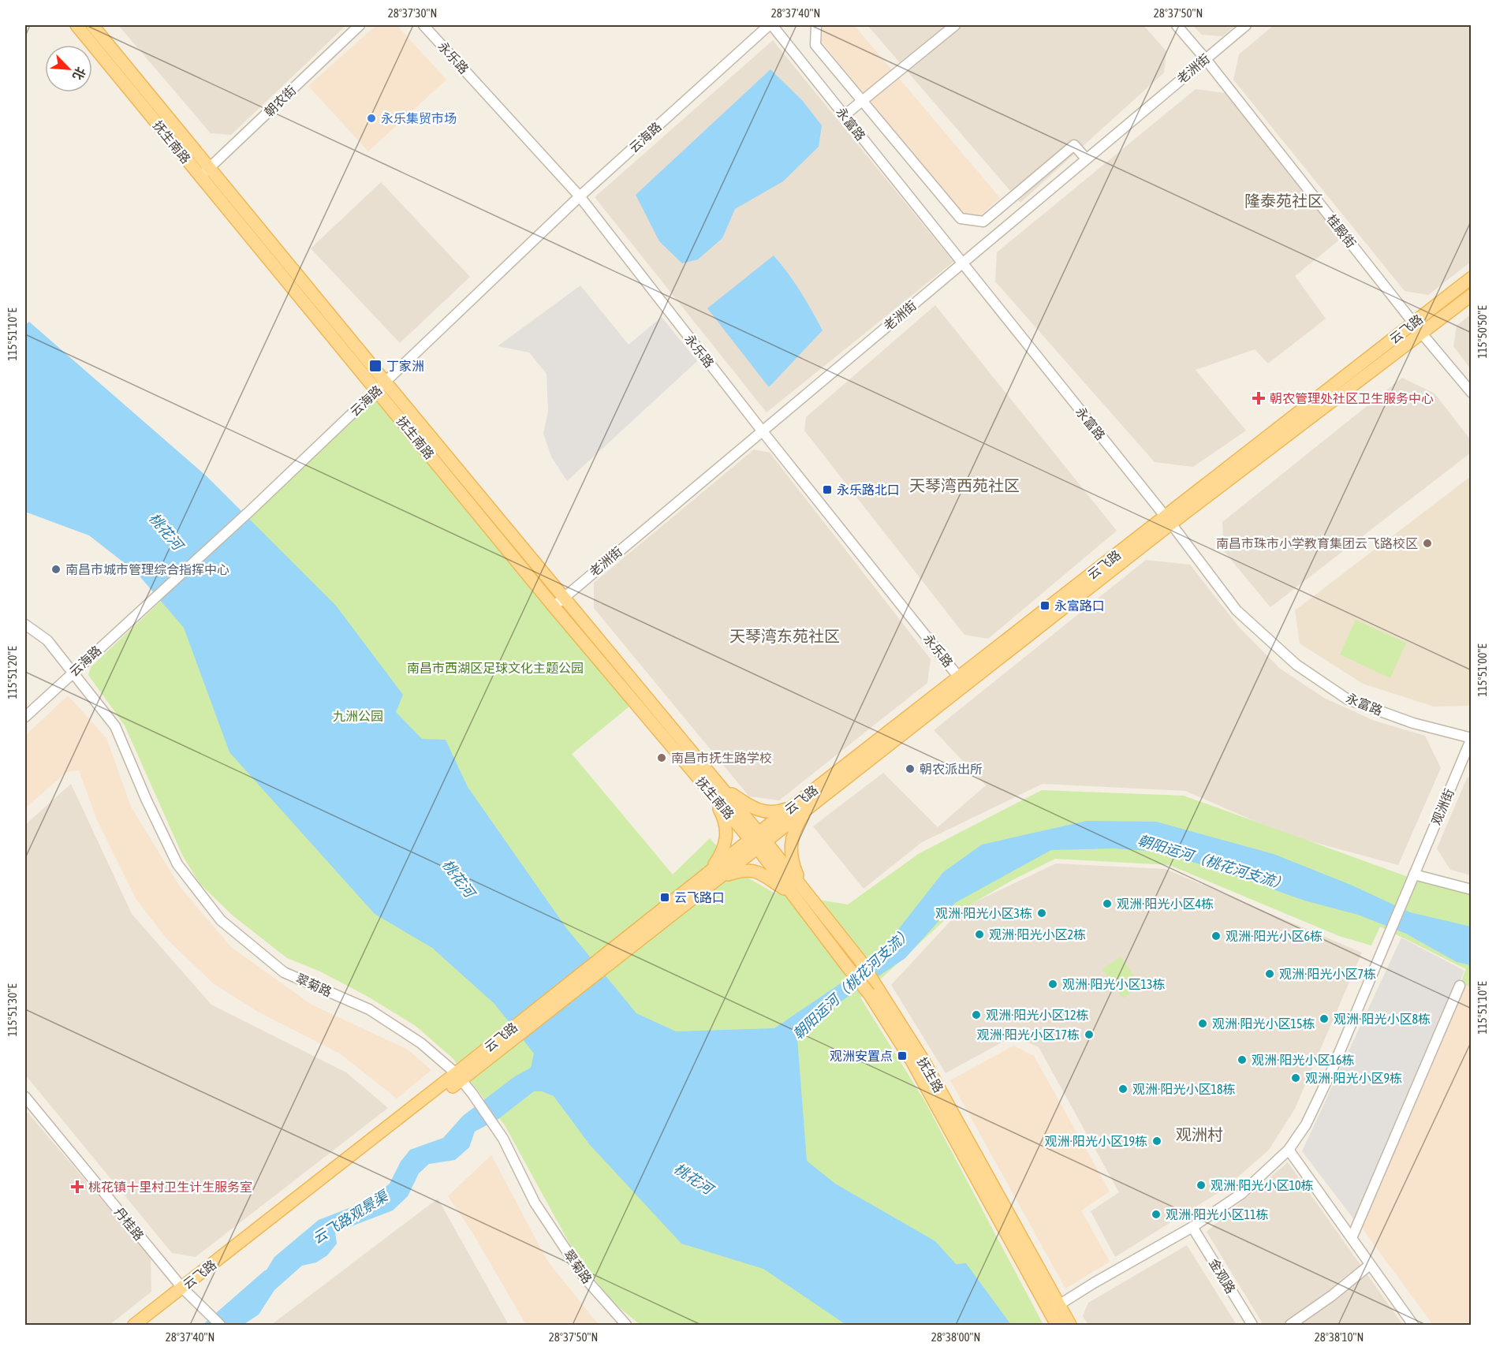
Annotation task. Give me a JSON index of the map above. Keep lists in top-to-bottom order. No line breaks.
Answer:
{"streets":{"main road":["抚生南路","云飞路","抚生路"],"street":["永乐路","老洲街","朝农街","永富路","云海路","桂殿街","观洲街","翠菊路","丹桂路","金观路"]},"crossings":[["永乐路","老洲街"],["永乐路","云海路"],["永乐路","云飞路"],["老洲街","永富路"],["老洲街","抚生南路"],["老洲街","桂殿街"],["朝农街","抚生南路"],["永富路","云海路"],["永富路","云飞路"],["永富路","观洲街"],["云海路","抚生南路"],["云海路","翠菊路"],["抚生南路","云飞路"],["抚生南路","抚生路"],["桂殿街","云飞路"],["云飞路","翠菊路"],["云飞路","抚生路"],["云飞路","丹桂路"],["观洲街","抚生路"],["观洲街","金观路"]],"districts":["隆泰苑社区","天琴湾西苑社区","天琴湾东苑社区","观洲村"],"water":["桃花河","朝阳运河（桃花河支流）","云飞路观景渠"],"parks":["南昌市西湖区足球文化主题公园","九洲公园"],"places":{"other":["永乐集贸市场","南昌市珠市小学教育集团云飞路校区","南昌市城市管理综合指挥中心","南昌市抚生路学校","朝农派出所","观洲·阳光小区4栋","观洲·阳光小区3栋","观洲·阳光小区2栋","观洲·阳光小区6栋","观洲·阳光小区7栋","观洲·阳光小区13栋","观洲·阳光小区12栋","观洲·阳光小区8栋","观洲·阳光小区15栋","观洲·阳光小区17栋","观洲·阳光小区16栋","观洲·阳光小区9栋","观洲·阳光小区18栋","观洲·阳光小区19栋","观洲·阳光小区10栋","观洲·阳光小区11栋"],"transit":["丁家洲","永乐路北口","永富路口","云飞路口","观洲安置点"],"health":["朝农管理处社区卫生服务中心","桃花镇十里村卫生计生服务室"]},"north":"bottom right","coordinates":["28°37'30\"N","28°37'40\"N","28°37'50\"N","115°50'50\"E","115°51'10\"E","115°51'00\"E","115°51'20\"E","115°51'30\"E","28°38'00\"N","28°38'10\"N"]}
